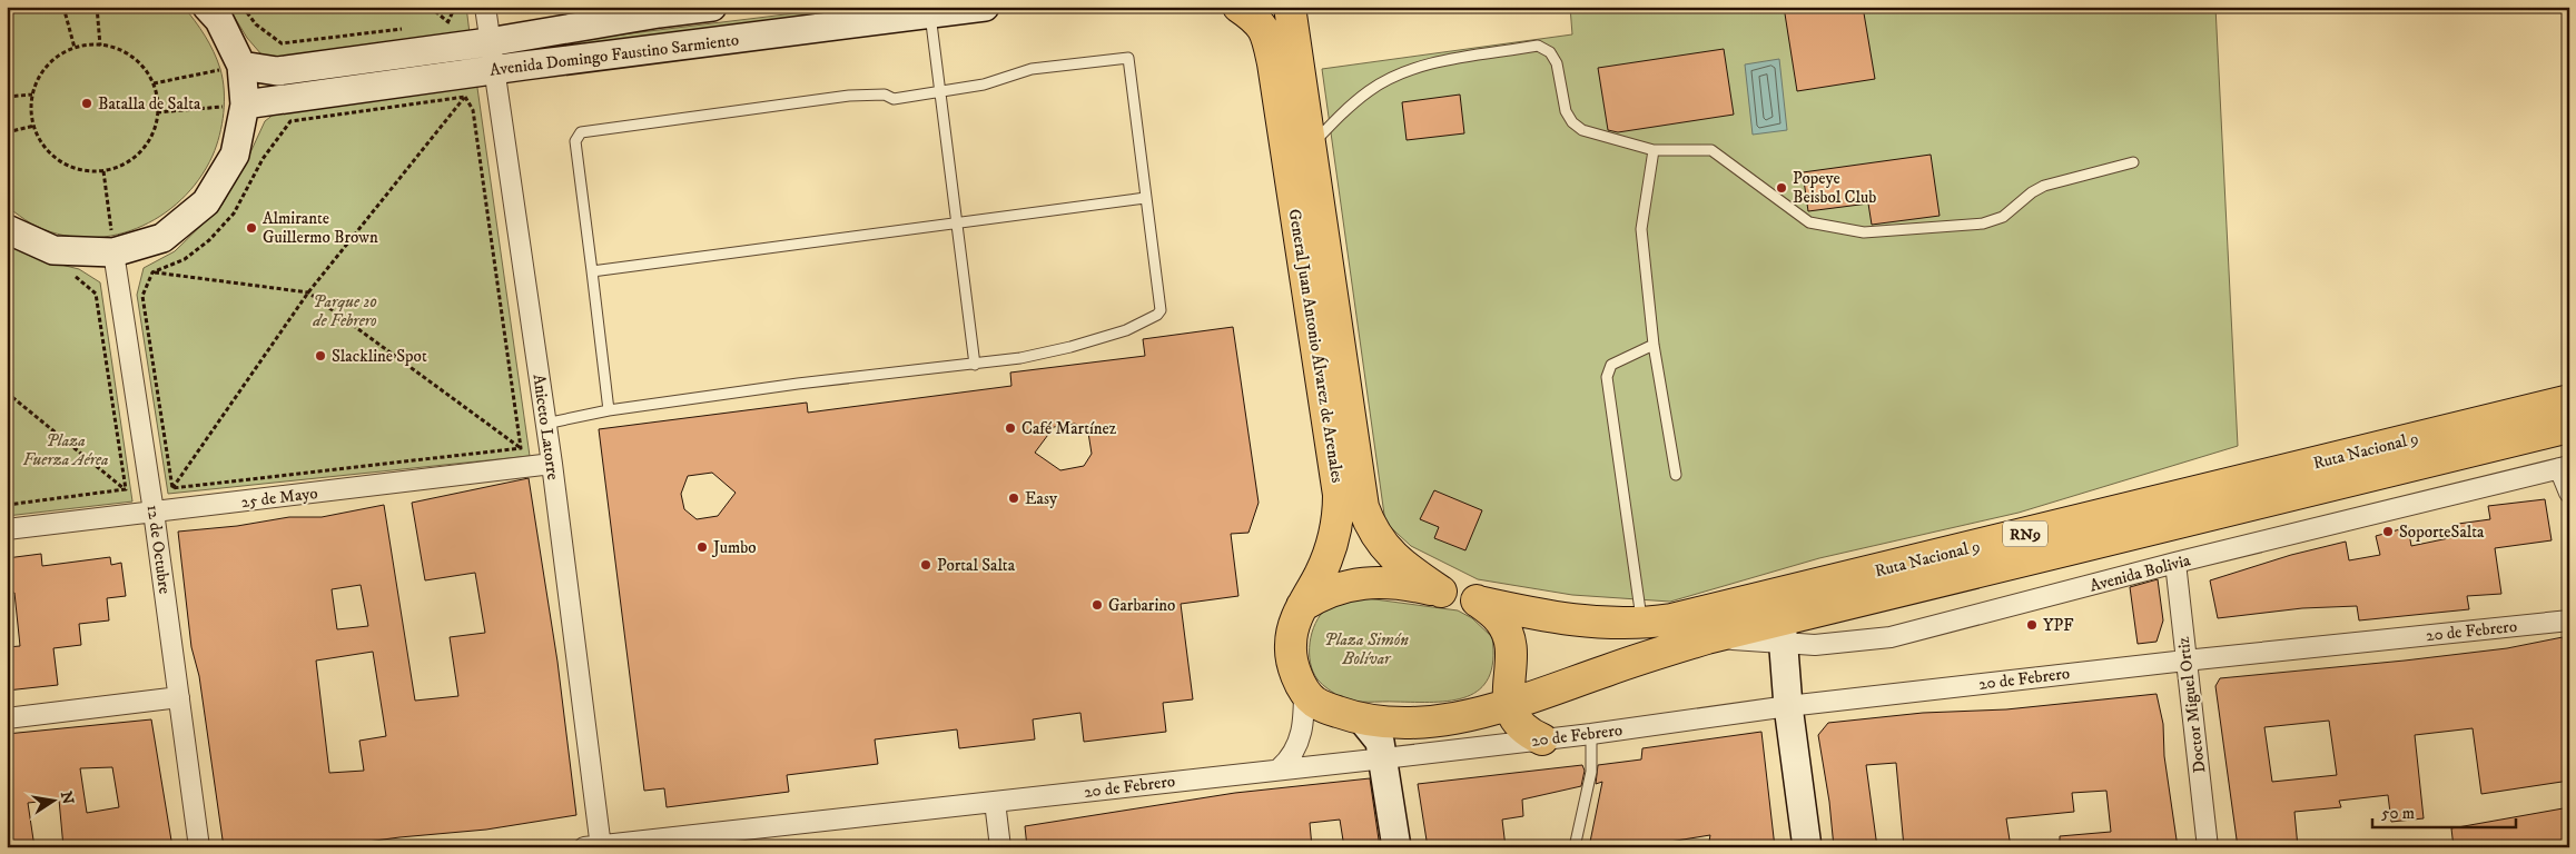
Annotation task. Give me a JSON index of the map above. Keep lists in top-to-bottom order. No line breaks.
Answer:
{"streets":{"main road":["Avenida Domingo Faustino Sarmiento","General Juan Antonio Álvarez de Arenales","Ruta Nacional 9","RN9"],"street":["Aniceto Latorre","25 de Mayo","12 de Octubre","Avenida Bolivia","20 de Febrero","Doctor Miguel Ortiz"]},"crossings":[["Avenida Domingo Faustino Sarmiento","Aniceto Latorre"],["General Juan Antonio Álvarez de Arenales","Ruta Nacional 9"],["General Juan Antonio Álvarez de Arenales","20 de Febrero"],["Aniceto Latorre","25 de Mayo"],["Aniceto Latorre","20 de Febrero"],["Ruta Nacional 9","Avenida Bolivia"],["25 de Mayo","12 de Octubre"],["Avenida Bolivia","Doctor Miguel Ortiz"],["20 de Febrero","Doctor Miguel Ortiz"]],"parks":["Parque 20 de Febrero","Plaza Fuerza Aérea","Plaza Simón Bolívar"],"places":["Batalla de Salta","Popeye Beisbol Club","Almirante Guillermo Brown","Slackline Spot","Café Martínez","Easy","SoporteSalta","Jumbo","Portal Salta","Garbarino","YPF"],"scale_bar":"50 m","north":"right"}
